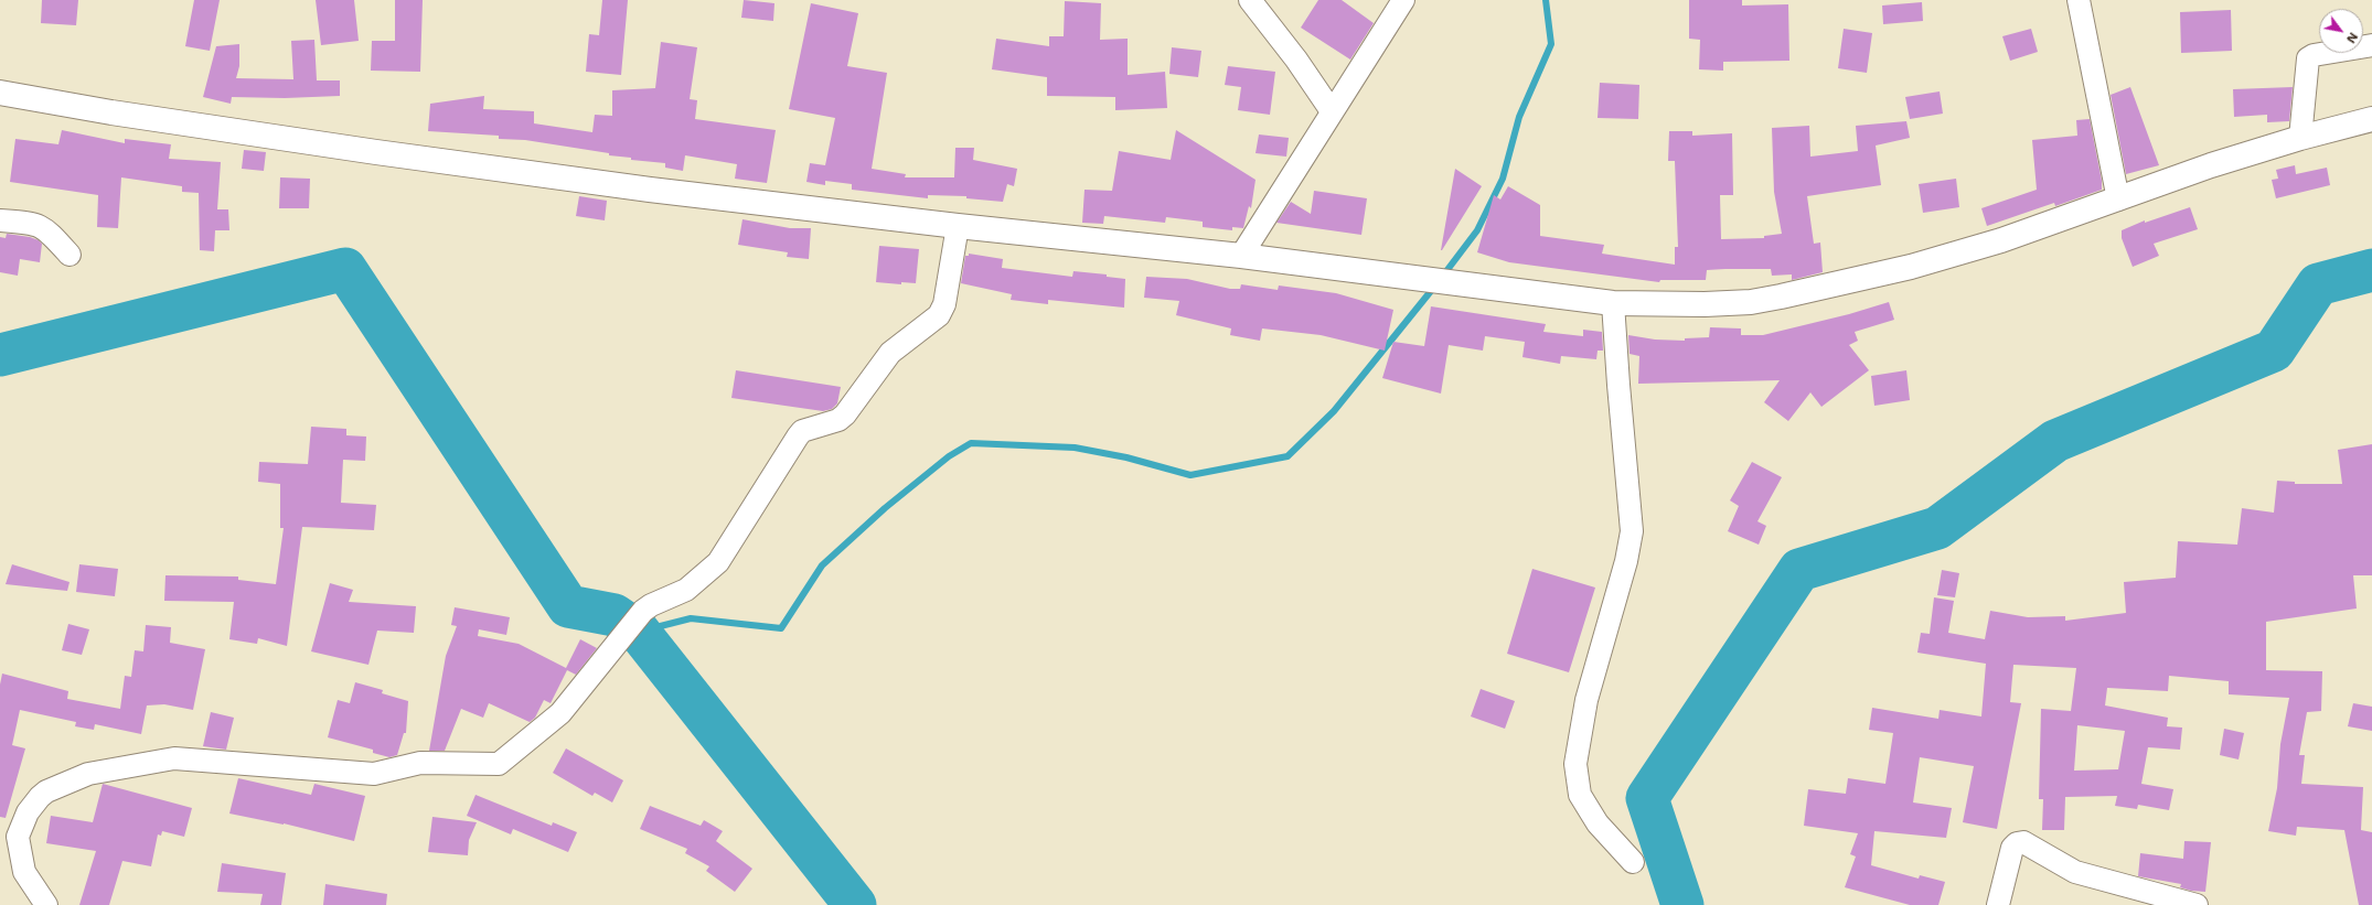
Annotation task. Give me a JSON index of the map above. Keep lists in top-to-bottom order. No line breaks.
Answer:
{"north":"bottom right"}
